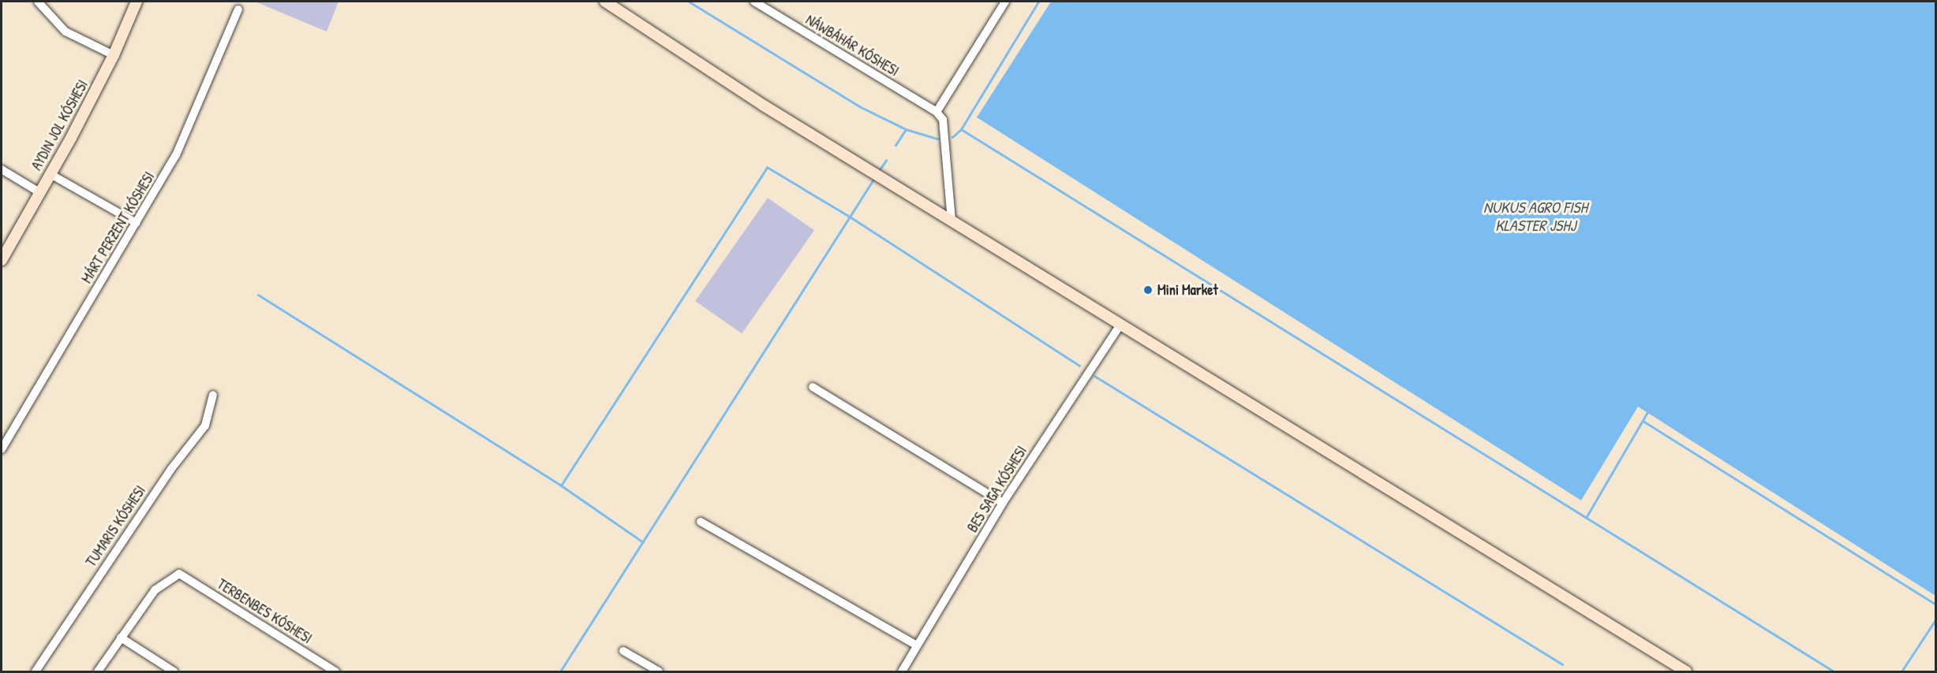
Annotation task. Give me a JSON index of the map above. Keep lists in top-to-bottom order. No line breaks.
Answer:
{"streets":{"street":["NÁWBÁHÁR KÓSHESI","MÁRT PERZENT KÓSHESI","BES SAǴA KÓSHESI","TUMARIS KÓSHESI","TERBENBES KÓSHESI"]},"water":["NUKUS AGRO FISH KLASTER JSHJ"],"places":["Mini Market"]}
